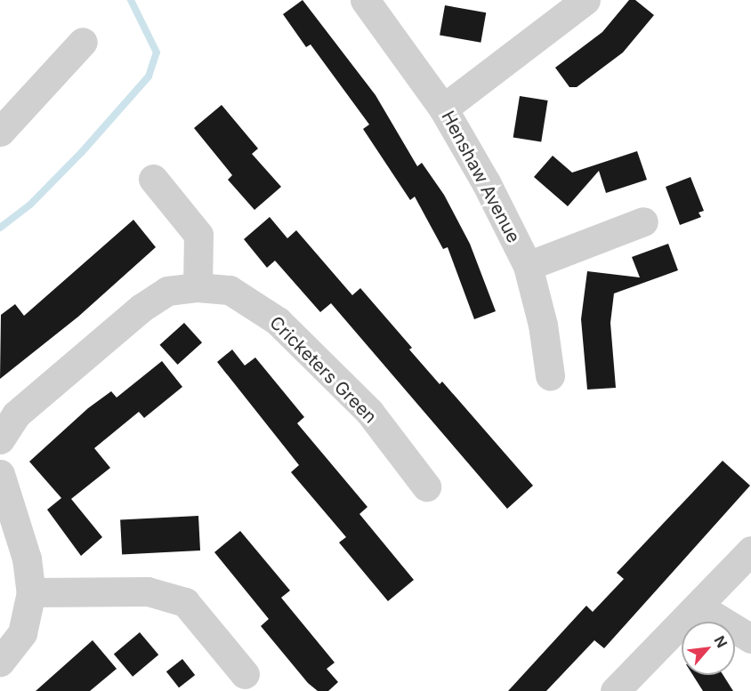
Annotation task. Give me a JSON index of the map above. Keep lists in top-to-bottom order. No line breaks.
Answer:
{"streets":{"street":["Henshaw Avenue","Cricketers Green"]},"north":"top right"}
